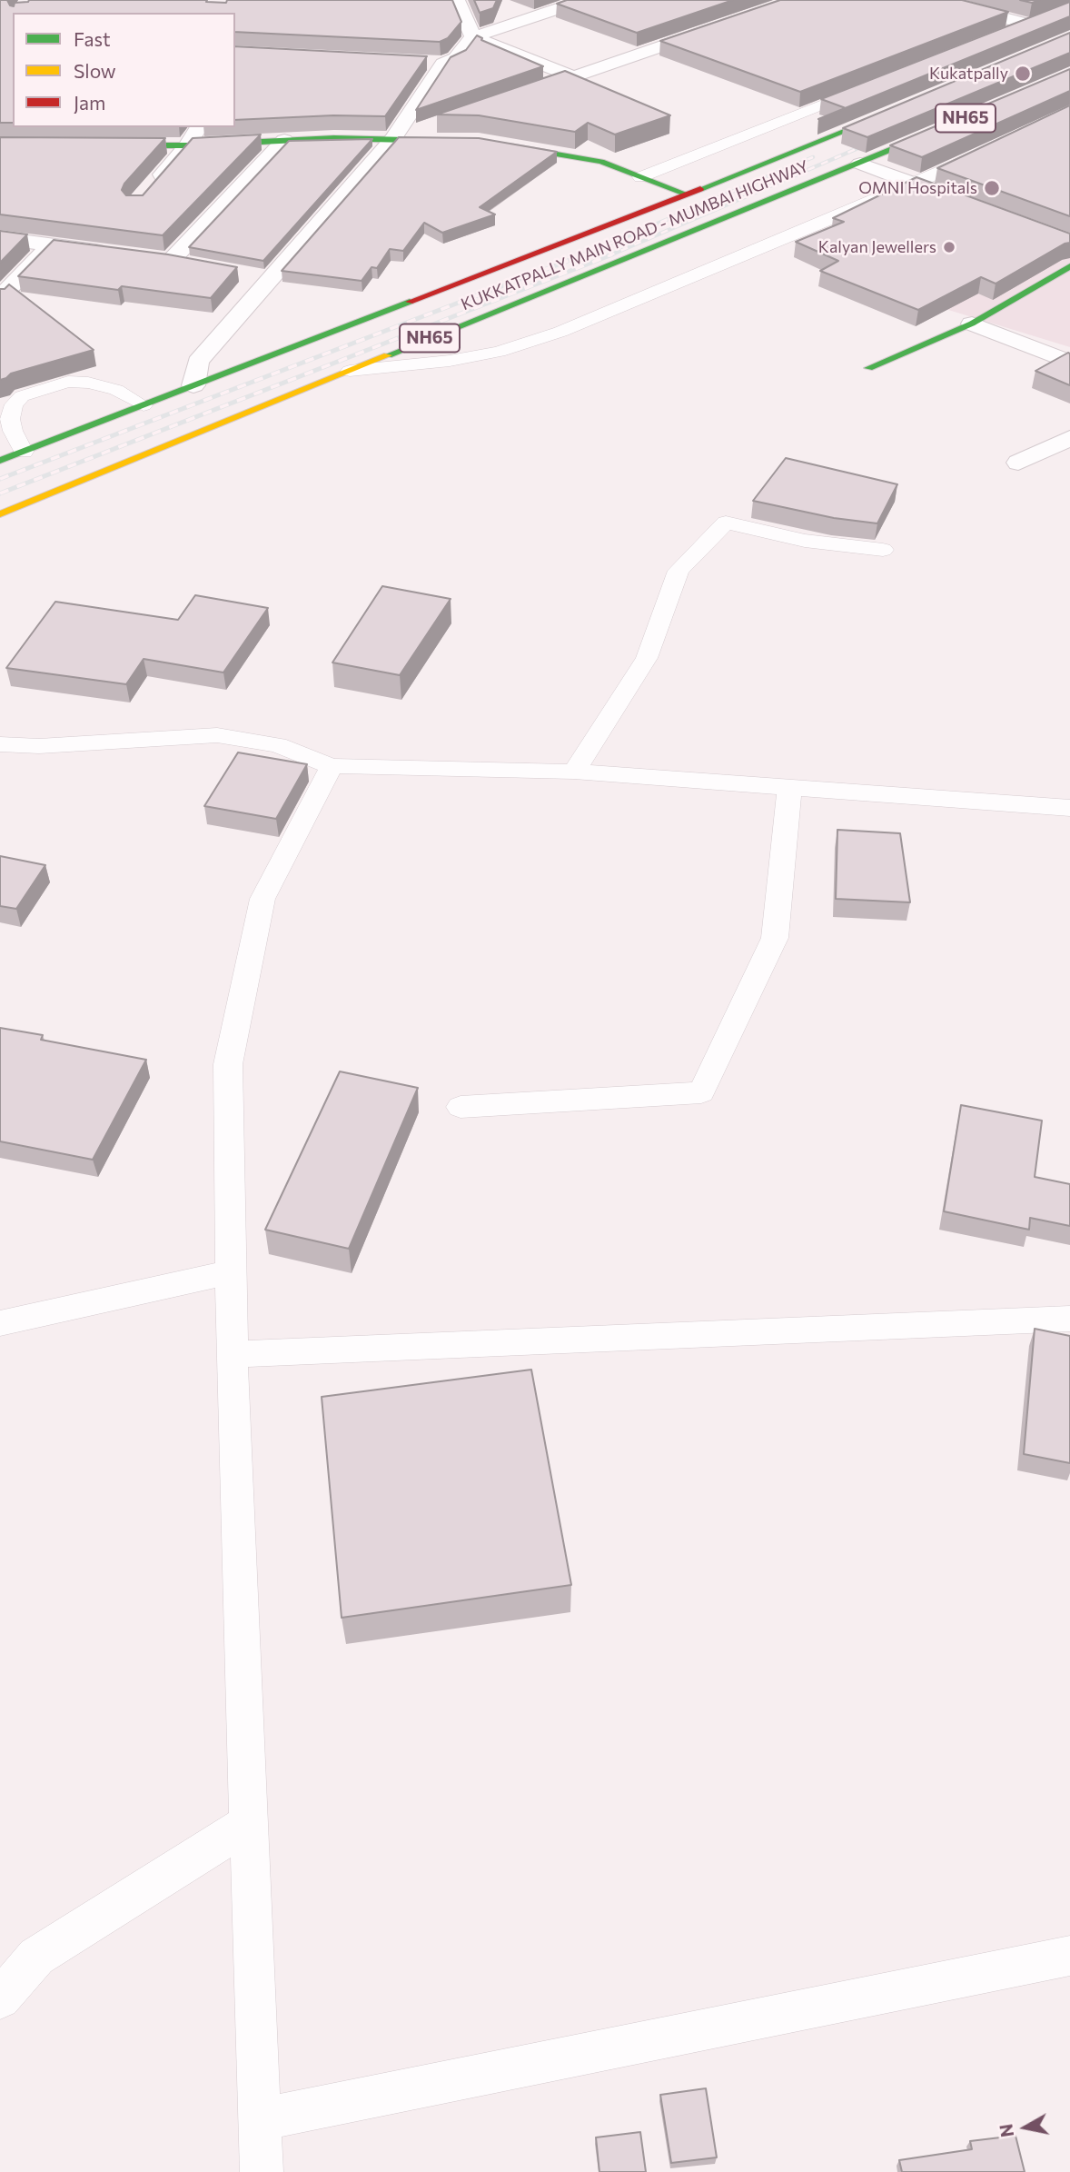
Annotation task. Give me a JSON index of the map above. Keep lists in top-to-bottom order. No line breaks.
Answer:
{"streets":{"main road":["NH65","KUKKATPALLY MAIN ROAD - MUMBAI HIGHWAY"]},"places":["Kukatpally","OMNI Hospitals","Kalyan Jewellers"],"legend":["Fast","Slow","Jam"],"north":"left"}
